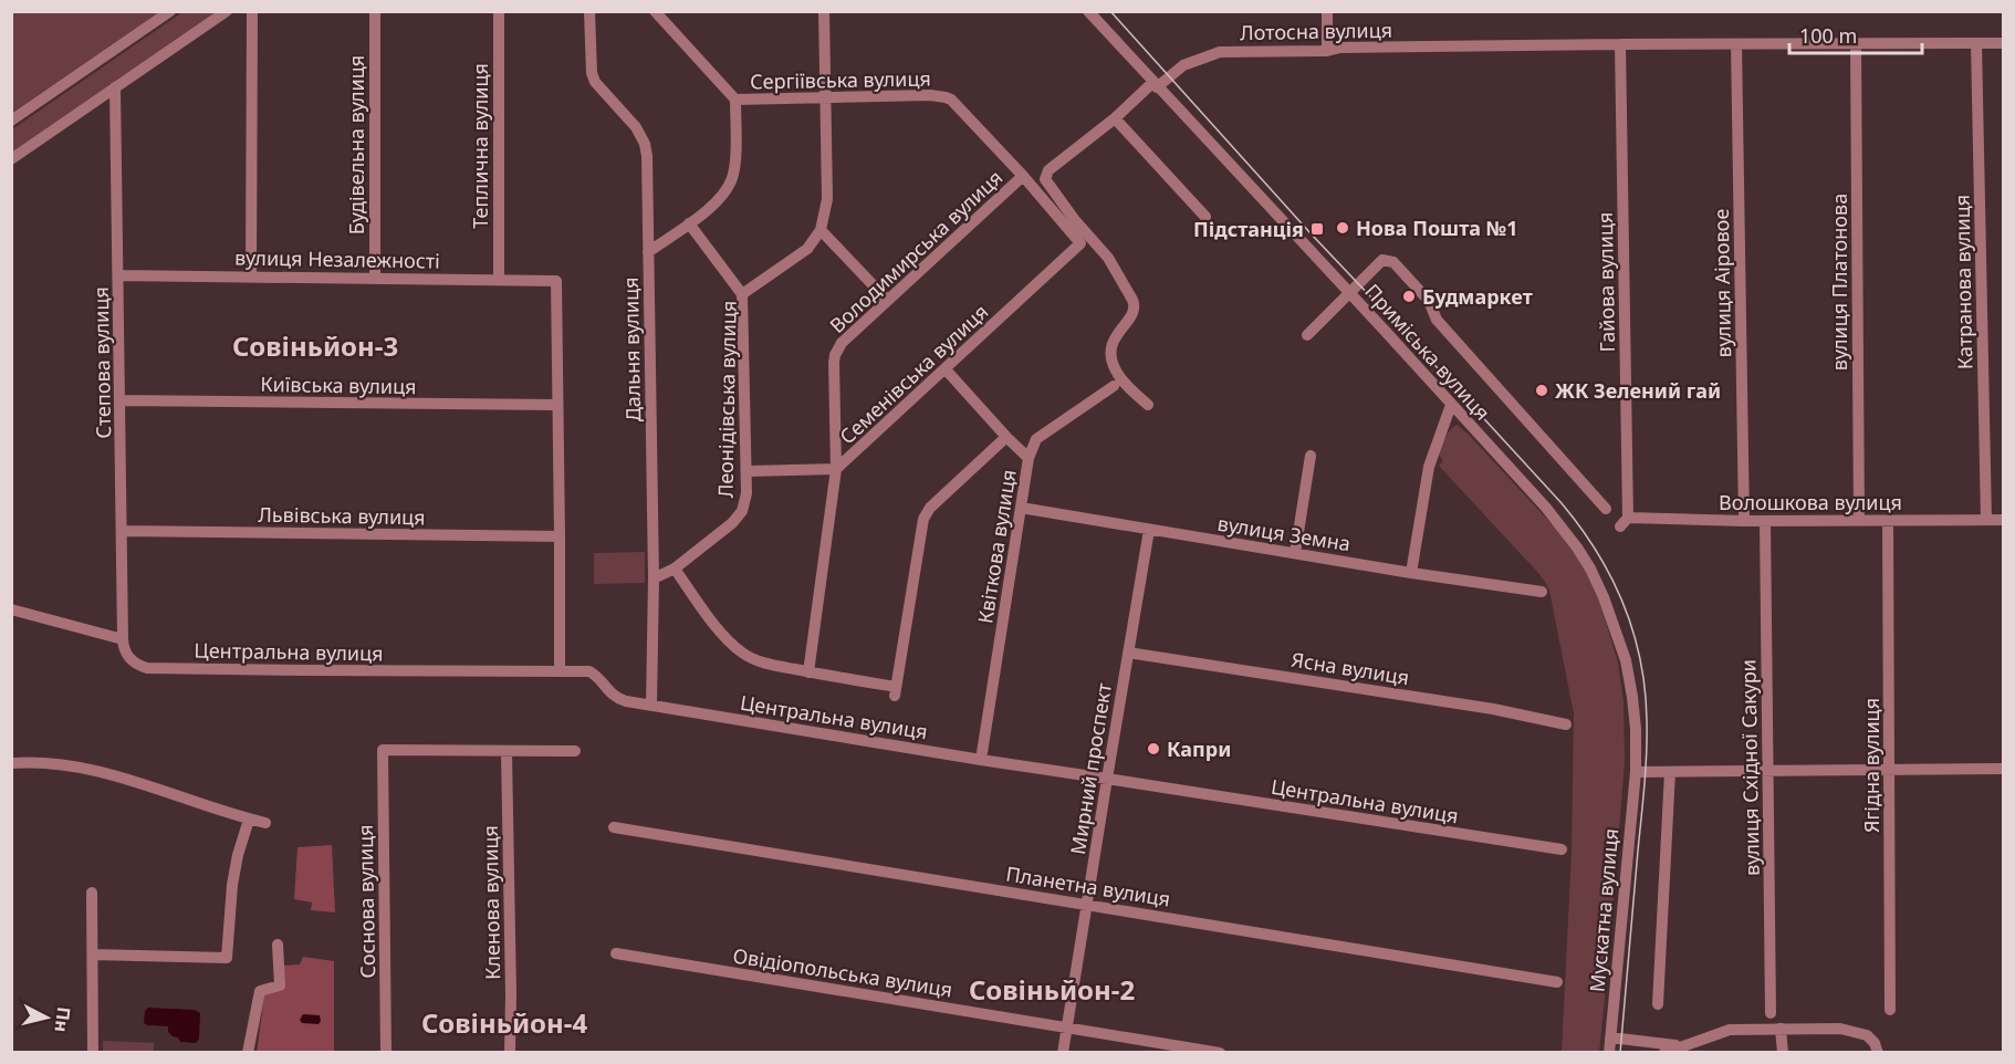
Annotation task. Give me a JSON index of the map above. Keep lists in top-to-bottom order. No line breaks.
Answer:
{"streets":{"street":["Лотосна вулиця","Сергіївська вулиця","Будівельна вулиця","Теплична вулиця","Володимирська вулиця","вулиця Незалежності","Гайова вулиця","вулиця Платонова","Катранова вулиця","вулиця Аіровое","Дальня вулиця","Приміська вулиця","Степова вулиця","Семенівська вулиця","Київська вулиця","Леонідівська вулиця","Волошкова вулиця","Львівська вулиця","вулиця Земна","Квіткова вулиця","Центральна вулиця","Ясна вулиця","Ягідна вулиця","вулиця Східної Сакури","Мирний проспект","Планетна вулиця","Соснова вулиця","Кленова вулиця","Мускатна вулиця","Овідіопольська вулиця"]},"crossings":[["Лотосна вулиця","Гайова вулиця"],["Лотосна вулиця","вулиця Платонова"],["Лотосна вулиця","Катранова вулиця"],["Лотосна вулиця","вулиця Аіровое"],["Лотосна вулиця","Приміська вулиця"],["Сергіївська вулиця","Володимирська вулиця"],["Сергіївська вулиця","Семенівська вулиця"],["Сергіївська вулиця","Леонідівська вулиця"],["Будівельна вулиця","вулиця Незалежності"],["Теплична вулиця","вулиця Незалежності"],["Володимирська вулиця","Семенівська вулиця"],["вулиця Незалежності","Степова вулиця"],["вулиця Незалежності","Київська вулиця"],["Гайова вулиця","Волошкова вулиця"],["вулиця Платонова","Волошкова вулиця"],["Катранова вулиця","Волошкова вулиця"],["вулиця Аіровое","Волошкова вулиця"],["Дальня вулиця","Леонідівська вулиця"],["Дальня вулиця","Центральна вулиця"],["Приміська вулиця","Мускатна вулиця"],["Степова вулиця","Київська вулиця"],["Степова вулиця","Львівська вулиця"],["Степова вулиця","Центральна вулиця"],["Семенівська вулиця","Леонідівська вулиця"],["Семенівська вулиця","Квіткова вулиця"],["Волошкова вулиця","Ягідна вулиця"],["Волошкова вулиця","вулиця Східної Сакури"],["вулиця Земна","Квіткова вулиця"],["вулиця Земна","Мирний проспект"],["Квіткова вулиця","Центральна вулиця"],["Центральна вулиця","Мирний проспект"],["Ясна вулиця","Мирний проспект"],["Мирний проспект","Планетна вулиця"],["Мирний проспект","Овідіопольська вулиця"],["Соснова вулиця","Кленова вулиця"]],"districts":["Совіньйон-3","Совіньйон-2","Совіньйон-4"],"places":{"other":["Нова Пошта №1","Будмаркет","ЖК Зелений гай","Капри"],"transit":["Підстанція"]},"scale_bar":"100 m","north":"right"}
